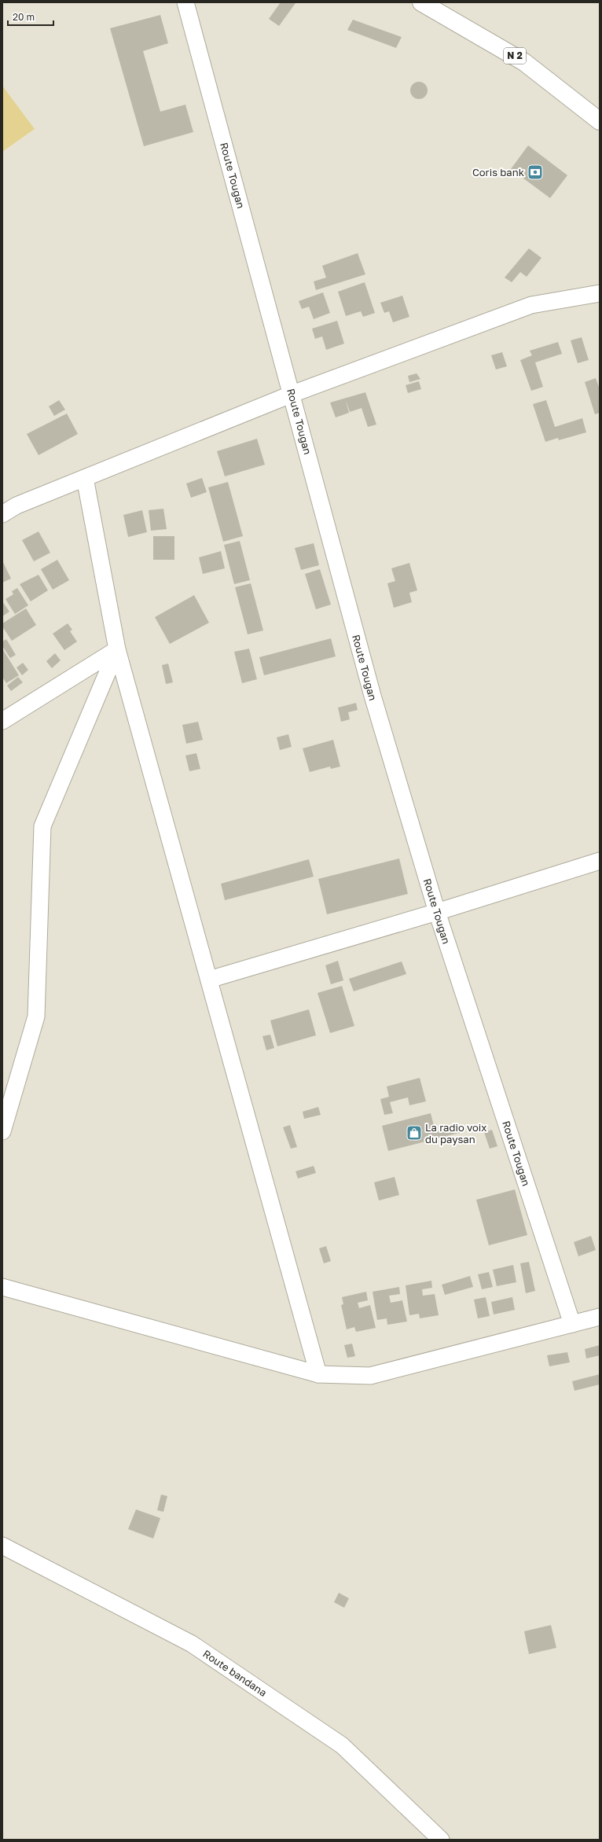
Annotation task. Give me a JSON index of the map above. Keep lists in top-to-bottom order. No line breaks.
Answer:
{"streets":{"main road":["N 2"],"street":["Route Tougan","Route bandana"]},"places":{"bank":["Coris bank"],"shop":["La radio voix du paysan"]},"scale_bar":"20 m"}
